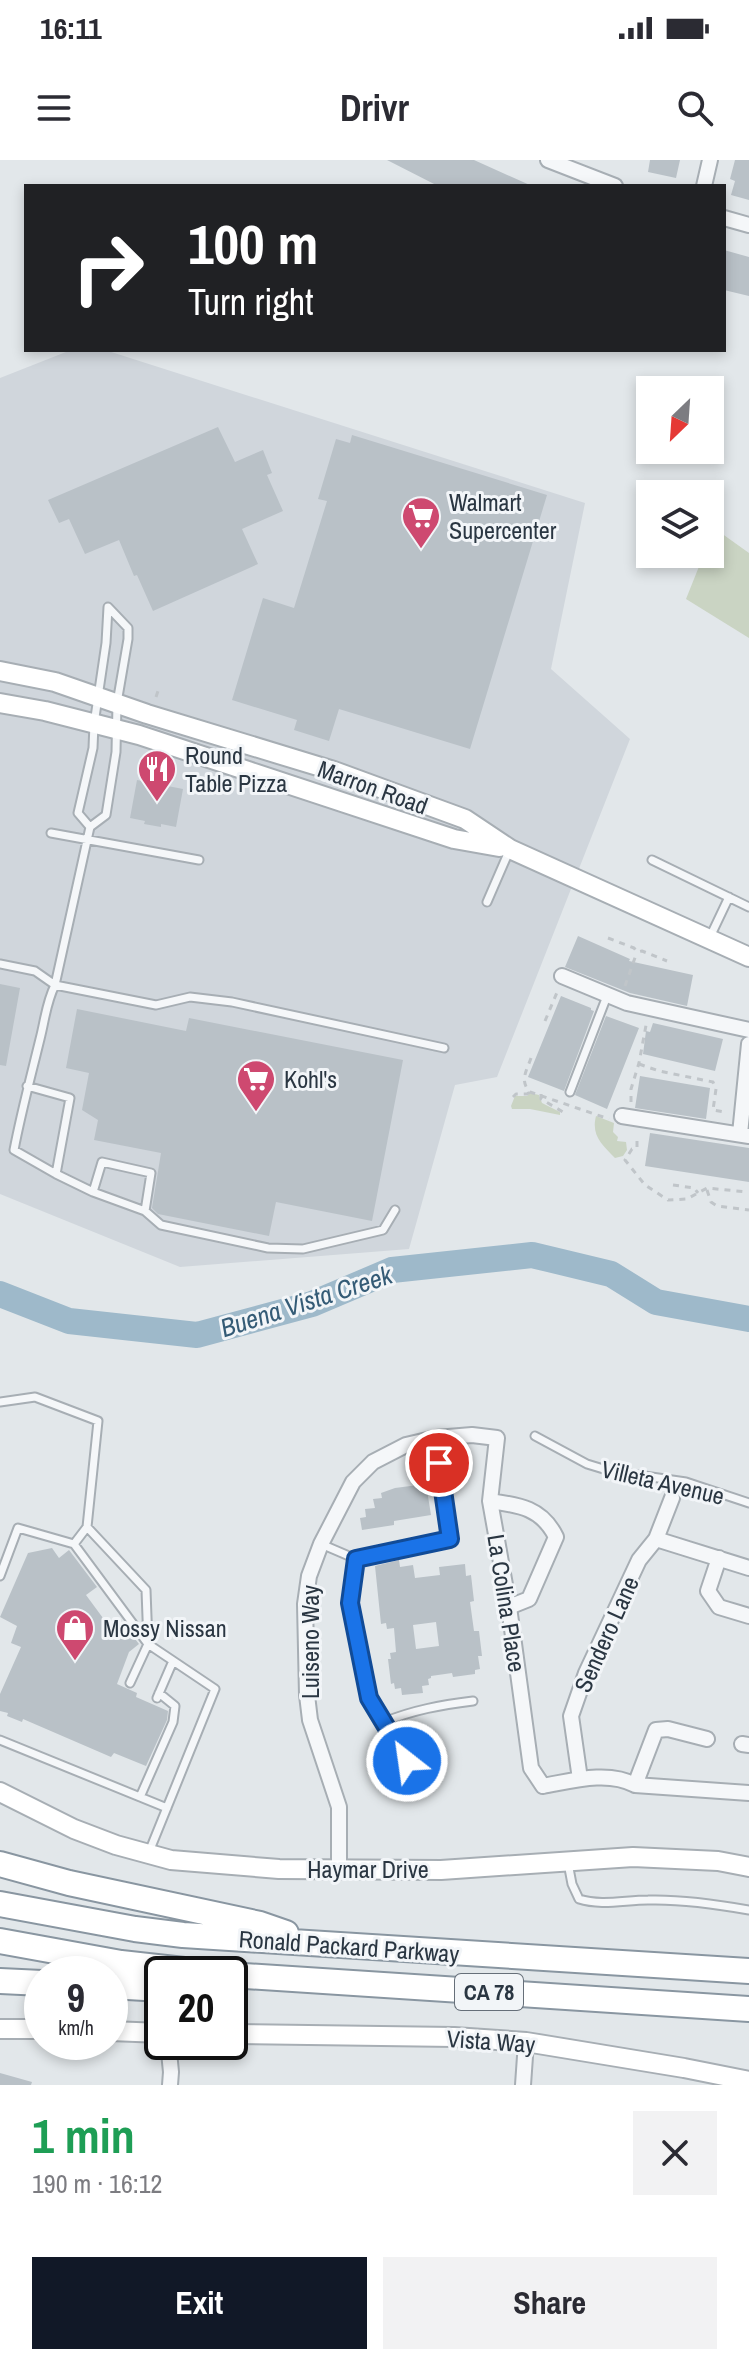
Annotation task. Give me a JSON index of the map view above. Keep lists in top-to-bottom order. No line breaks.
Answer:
{"streets":{"highway":["Ronald Packard Parkway","CA 78"],"street":["Marron Road","La Colina Place","Sendero Lane","Luiseno Way","Haymar Drive","Vista Way"],"lane":["Villeta Avenue"]},"crossings":[["La Colina Place","Sendero Lane"],["La Colina Place","Luiseno Way"],["Luiseno Way","Haymar Drive"]],"water":["Buena Vista Creek"],"places":{"supermarket":["Walmart Supercenter","Kohl's"],"restaurant":["Round Table Pizza"],"shop":["Mossy Nissan"]},"north":"bottom left","page":{"status":"16:11","header":"Drivr","turn":["100 m","Turn right"],"speed":"9 km/h","limit":"20","heading":["1 min","190 m · 16:12"],"buttons":["Exit","Share"]}}
